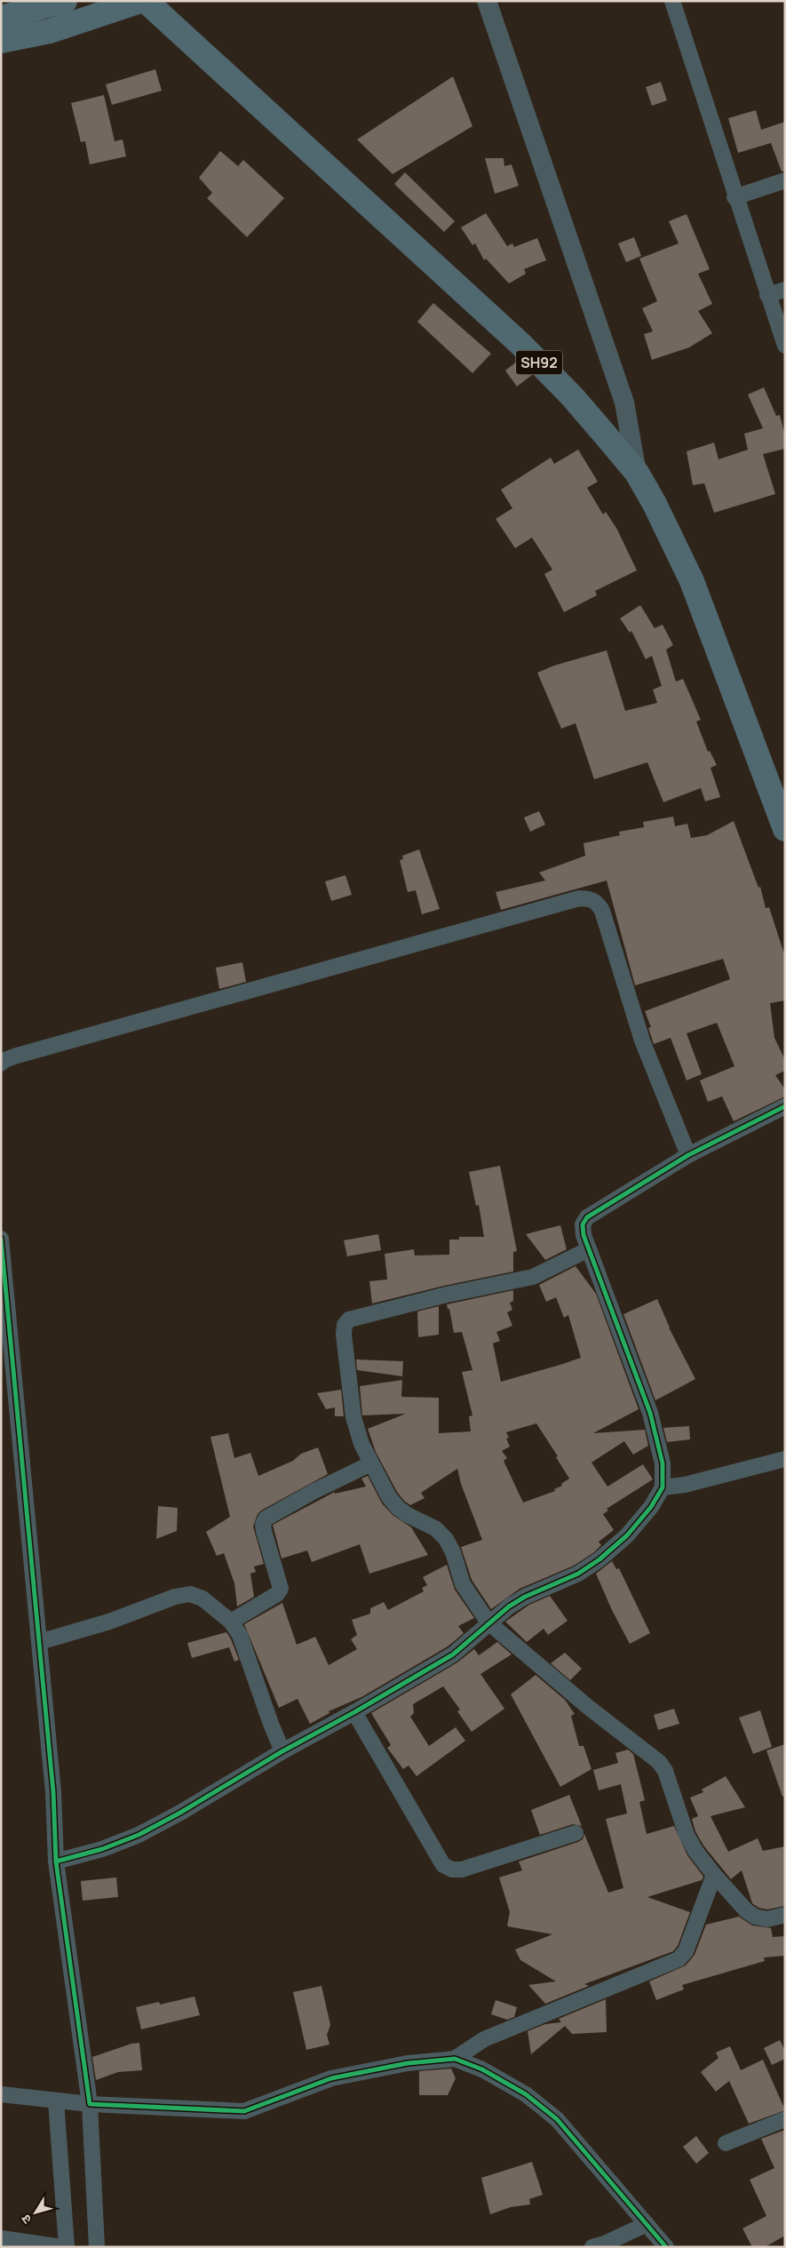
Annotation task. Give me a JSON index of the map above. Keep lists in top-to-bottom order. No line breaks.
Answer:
{"streets":{"main road":["SH92"]},"north":"bottom left"}
